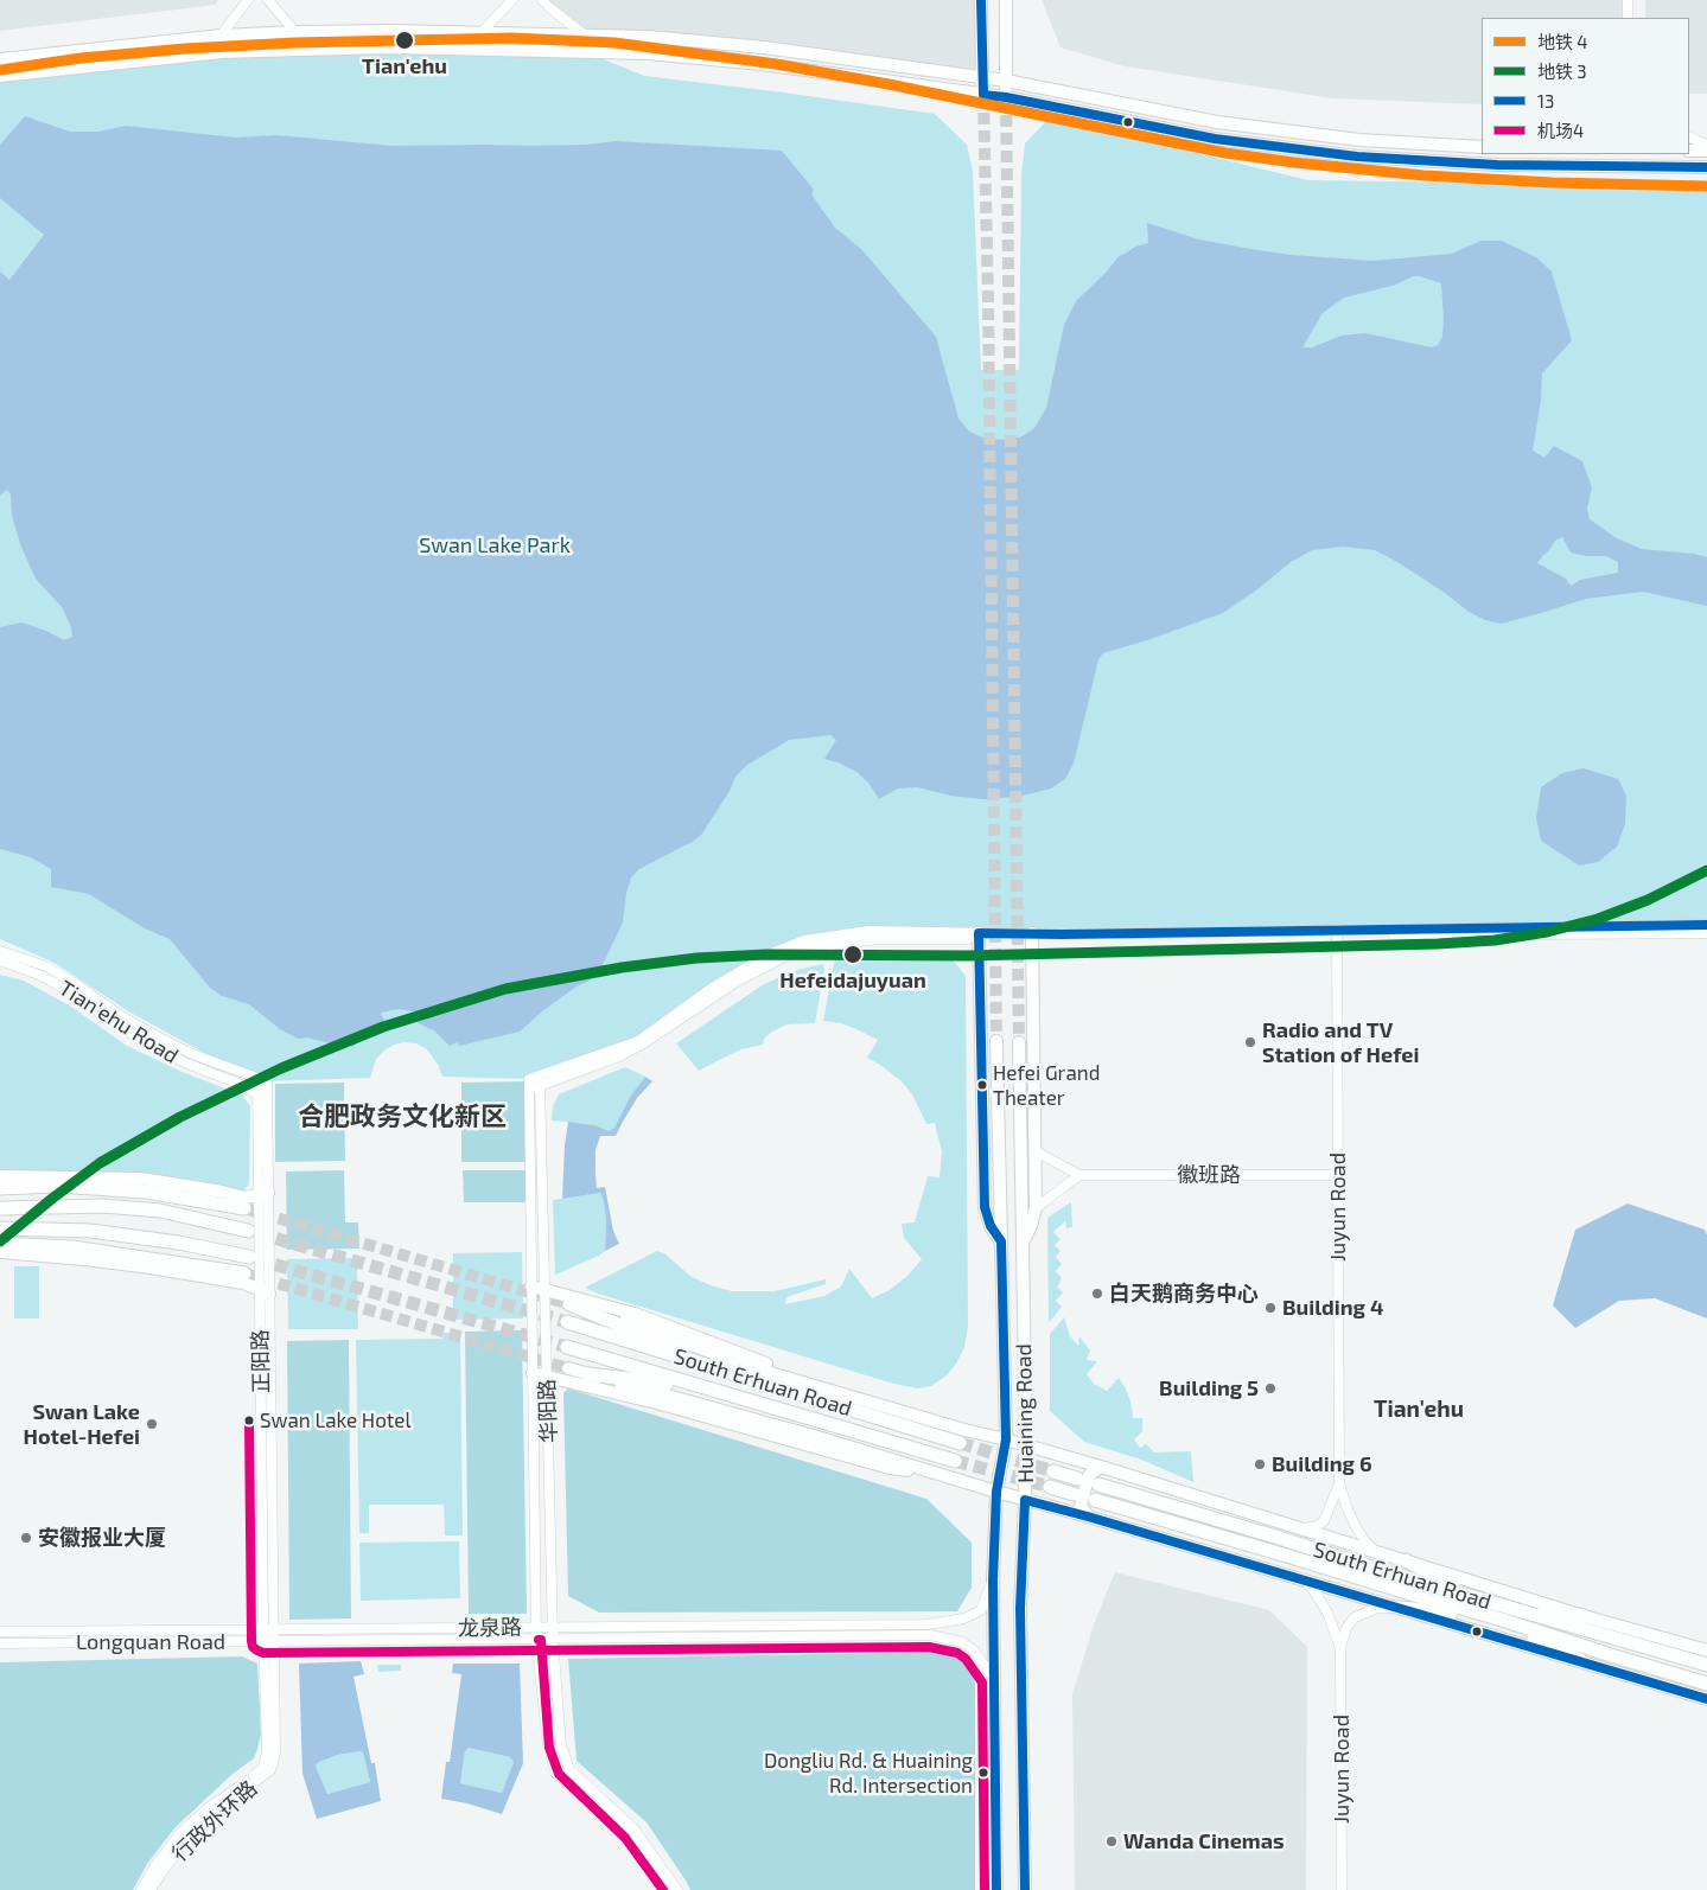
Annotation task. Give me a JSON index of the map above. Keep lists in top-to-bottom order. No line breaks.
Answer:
{"streets":{"highway":["South Erhuan Road"],"main road":["Huaining Road"],"street":["Tian'ehu Road","徽班路","Juyun Road","正阳路","华阳路","龙泉路","Longquan Road","行政外环路"]},"crossings":[["Tian'ehu Road","正阳路"],["徽班路","Juyun Road"],["正阳路","龙泉路"],["正阳路","Longquan Road"],["正阳路","行政外环路"],["华阳路","龙泉路"],["华阳路","Longquan Road"],["Huaining Road","龙泉路"],["Huaining Road","Longquan Road"]],"districts":["合肥政务文化新区","Tian'ehu"],"parks":["Swan Lake Park"],"places":["Tian'ehu","Hefeidajuyuan","Radio and TV Station of Hefei","Hefei Grand Theater","白天鹅商务中心","Building 4","Building 5","Swan Lake Hotel","Swan Lake Hotel-Hefei","Building 6","安徽报业大厦","Dongliu Rd. & Huaining Rd. Intersection","Wanda Cinemas"],"lines":["transit line 13","metro line 4","metro line 3","transit line 机场4"],"legend":["地铁 4","地铁 3","13","机场4"]}
